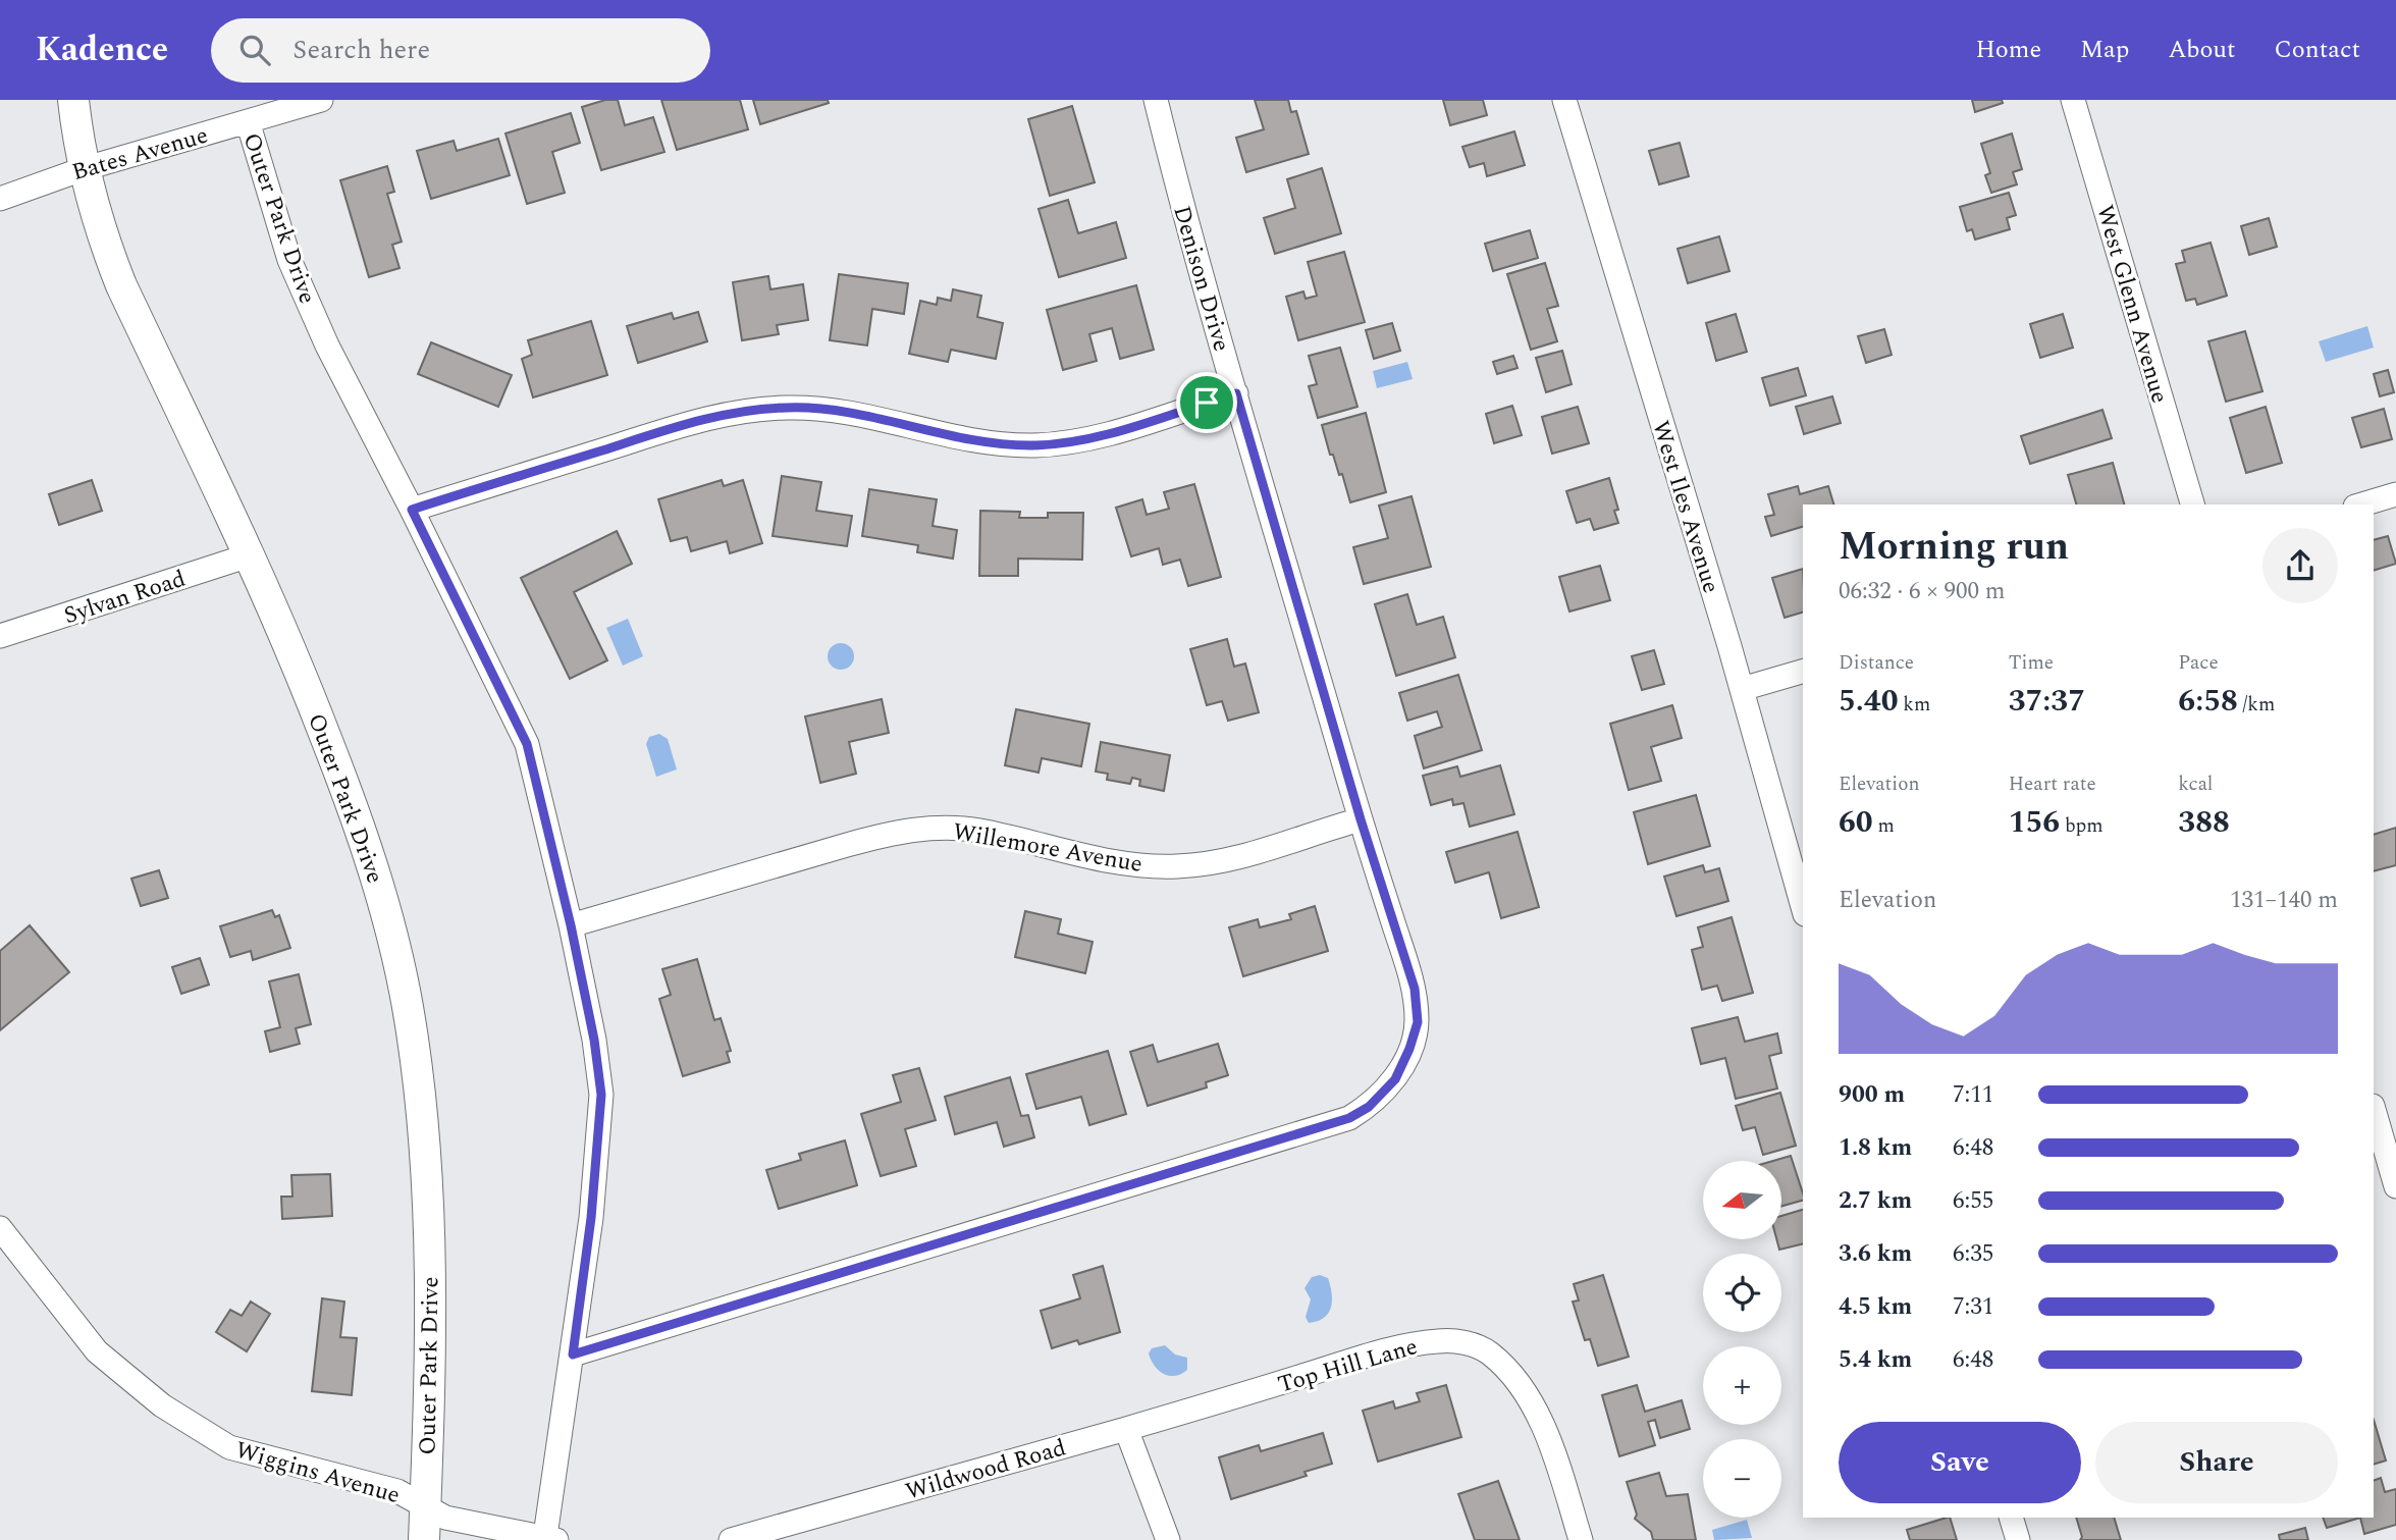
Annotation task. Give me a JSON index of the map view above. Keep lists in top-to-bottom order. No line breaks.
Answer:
{"streets":{"street":["Bates Avenue","Outer Park Drive","Denison Drive","West Glenn Avenue","West Iles Avenue","Sylvan Road","Willemore Avenue","Top Hill Lane","Wildwood Road","Wiggins Avenue"]},"crossings":[["Bates Avenue","Outer Park Drive"],["Outer Park Drive","Denison Drive"],["Outer Park Drive","Sylvan Road"],["Outer Park Drive","Willemore Avenue"],["Outer Park Drive","Wiggins Avenue"],["Denison Drive","Willemore Avenue"],["Top Hill Lane","Wildwood Road"]],"north":"left","page":{"header":"Kadence","search":"Search here","nav":["Home","Map","About","Contact"],"heading":["Morning run","06:32 · 6 × 900 m"],"stats":[["Distance","5.40 km"],["Time","37:37"],["Pace","6:58 /km"],["Elevation","60 m"],["Heart rate","156 bpm"],["kcal","388"]],"chart":["Elevation","131–140 m"],"list":[{"name":"900 m","note":"7:11"},{"name":"1.8 km","note":"6:48"},{"name":"2.7 km","note":"6:55"},{"name":"3.6 km","note":"6:35"},{"name":"4.5 km","note":"7:31"},{"name":"5.4 km","note":"6:48"}],"map_buttons":["+","−"],"buttons":["Save","Share"]}}
